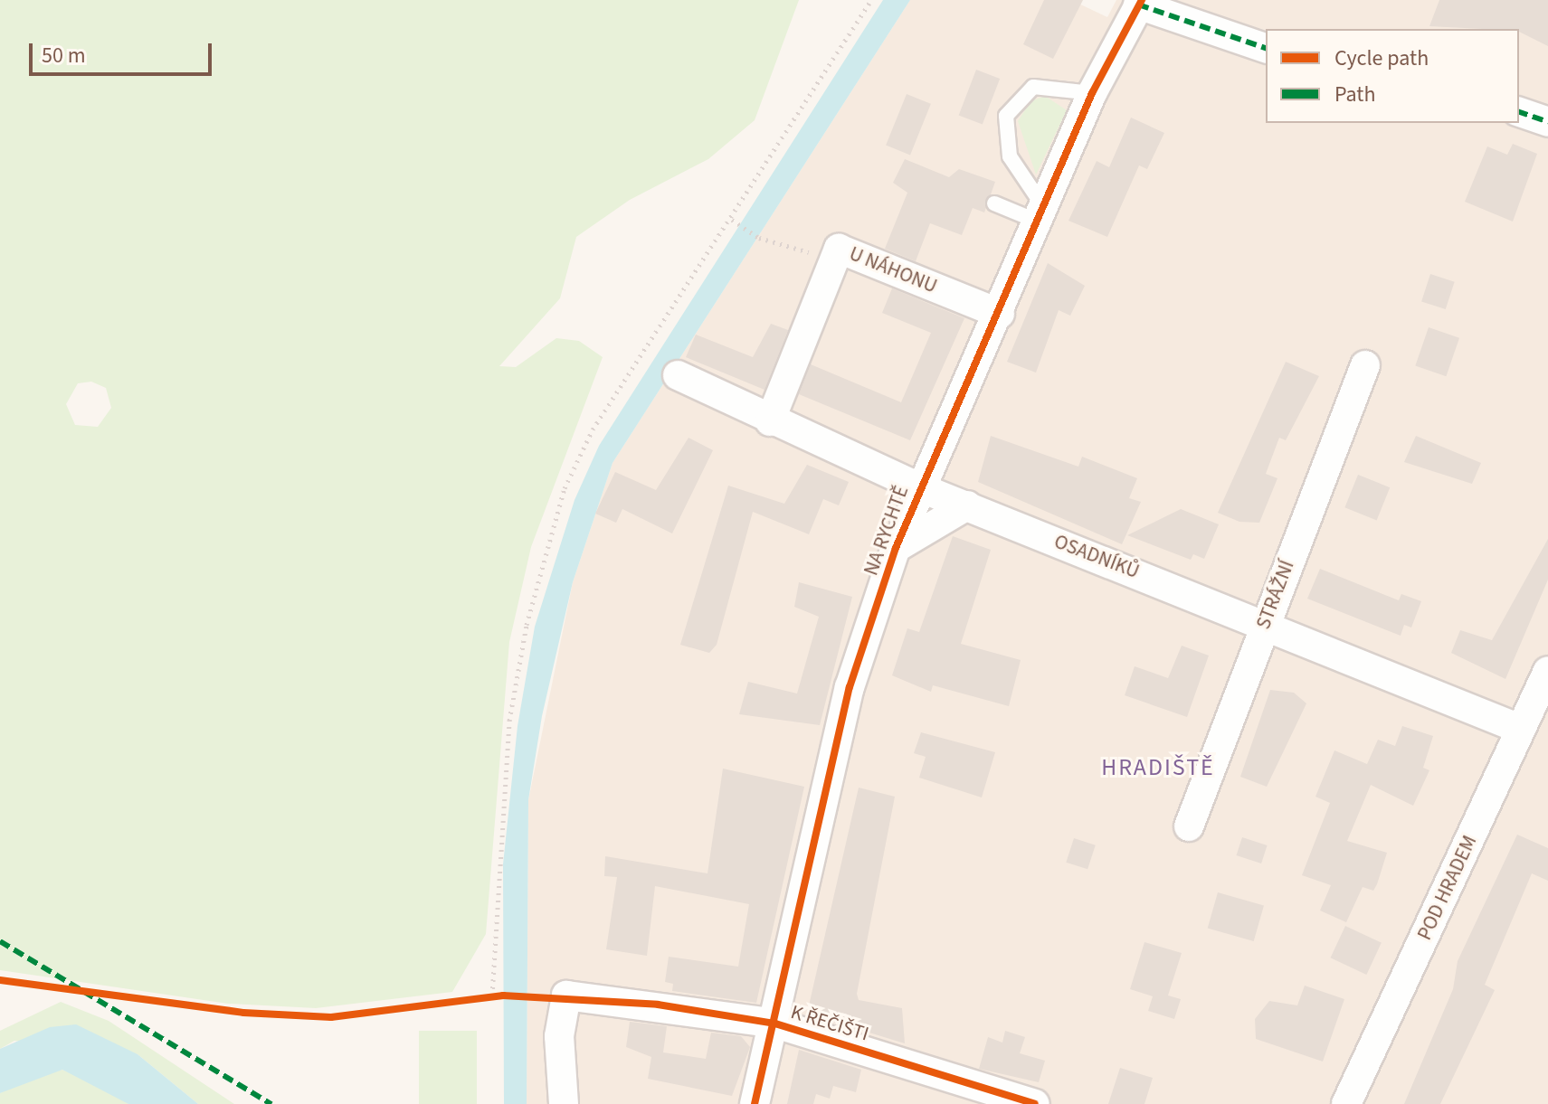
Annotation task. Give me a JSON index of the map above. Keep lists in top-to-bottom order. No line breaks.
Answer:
{"streets":{"street":["U NÁHONU","NA RYCHTĚ","OSADNÍKŮ","STRÁŽNÍ","POD HRADEM","K ŘEČIŠTI"]},"crossings":[["U NÁHONU","NA RYCHTĚ"],["U NÁHONU","OSADNÍKŮ"],["NA RYCHTĚ","OSADNÍKŮ"],["NA RYCHTĚ","K ŘEČIŠTI"],["OSADNÍKŮ","STRÁŽNÍ"],["OSADNÍKŮ","POD HRADEM"]],"districts":["HRADIŠTĚ"],"legend":["Cycle path","Path"],"scale_bar":"50 m"}
